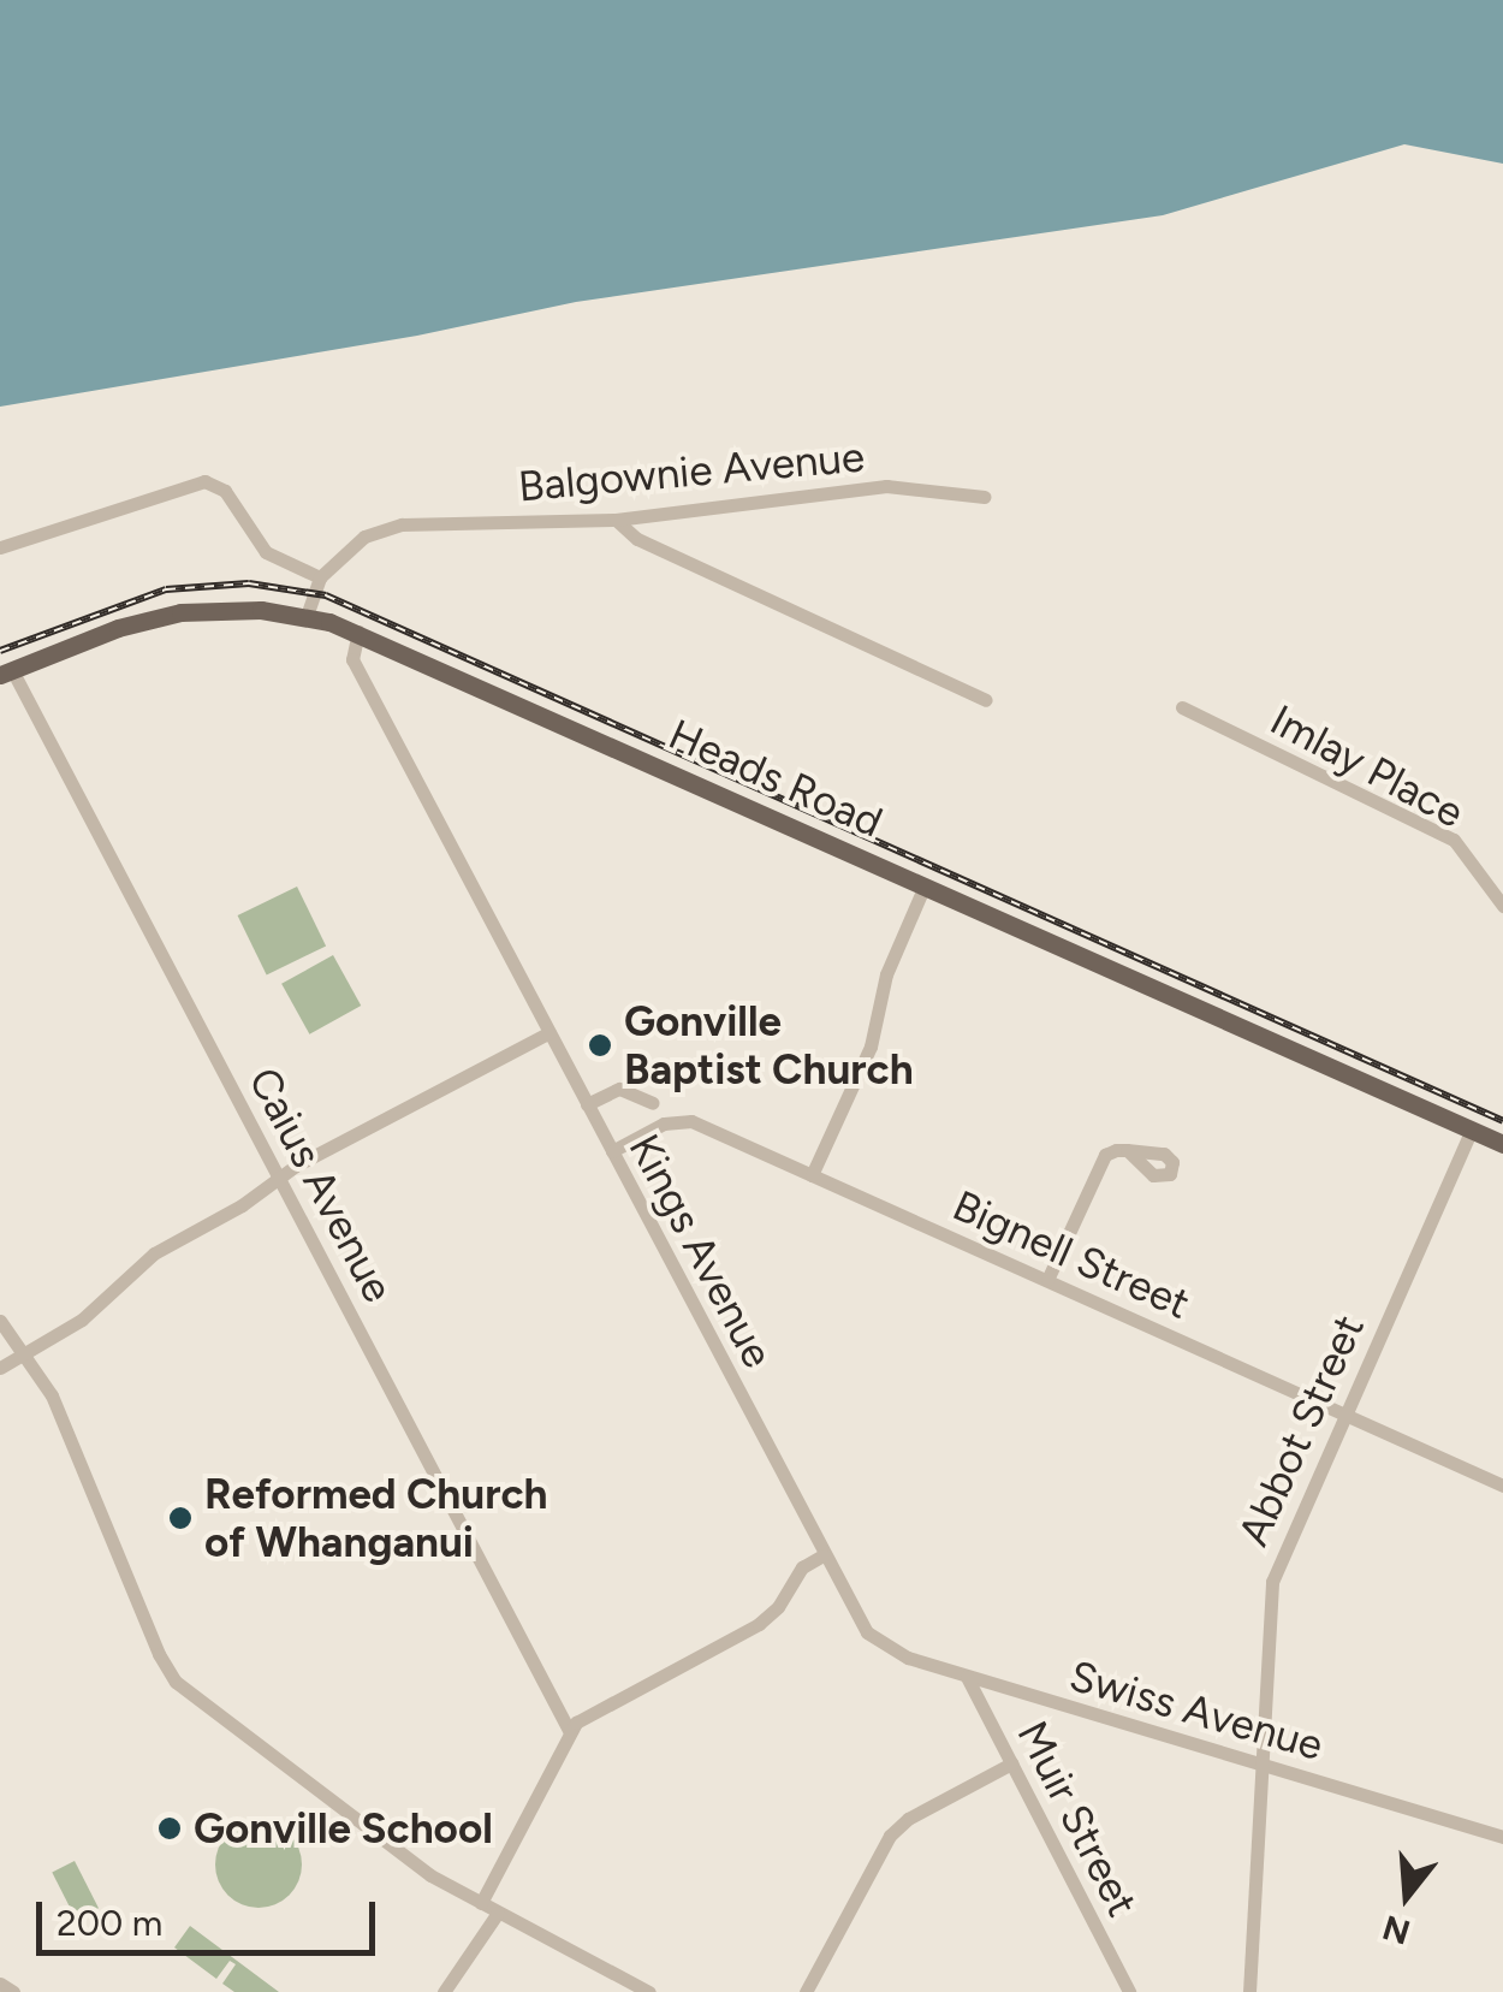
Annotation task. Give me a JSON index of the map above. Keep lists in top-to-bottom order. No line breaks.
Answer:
{"streets":{"main road":["Heads Road"],"street":["Balgownie Avenue","Imlay Place","Caius Avenue","Kings Avenue","Bignell Street","Abbot Street","Swiss Avenue","Muir Street"]},"crossings":[["Balgownie Avenue","Heads Road"],["Heads Road","Caius Avenue"],["Heads Road","Kings Avenue"],["Heads Road","Abbot Street"],["Kings Avenue","Bignell Street"],["Kings Avenue","Swiss Avenue"],["Bignell Street","Abbot Street"],["Abbot Street","Swiss Avenue"],["Swiss Avenue","Muir Street"]],"places":["Gonville Baptist Church","Reformed Church of Whanganui","Gonville School"],"scale_bar":"200 m","north":"bottom"}
